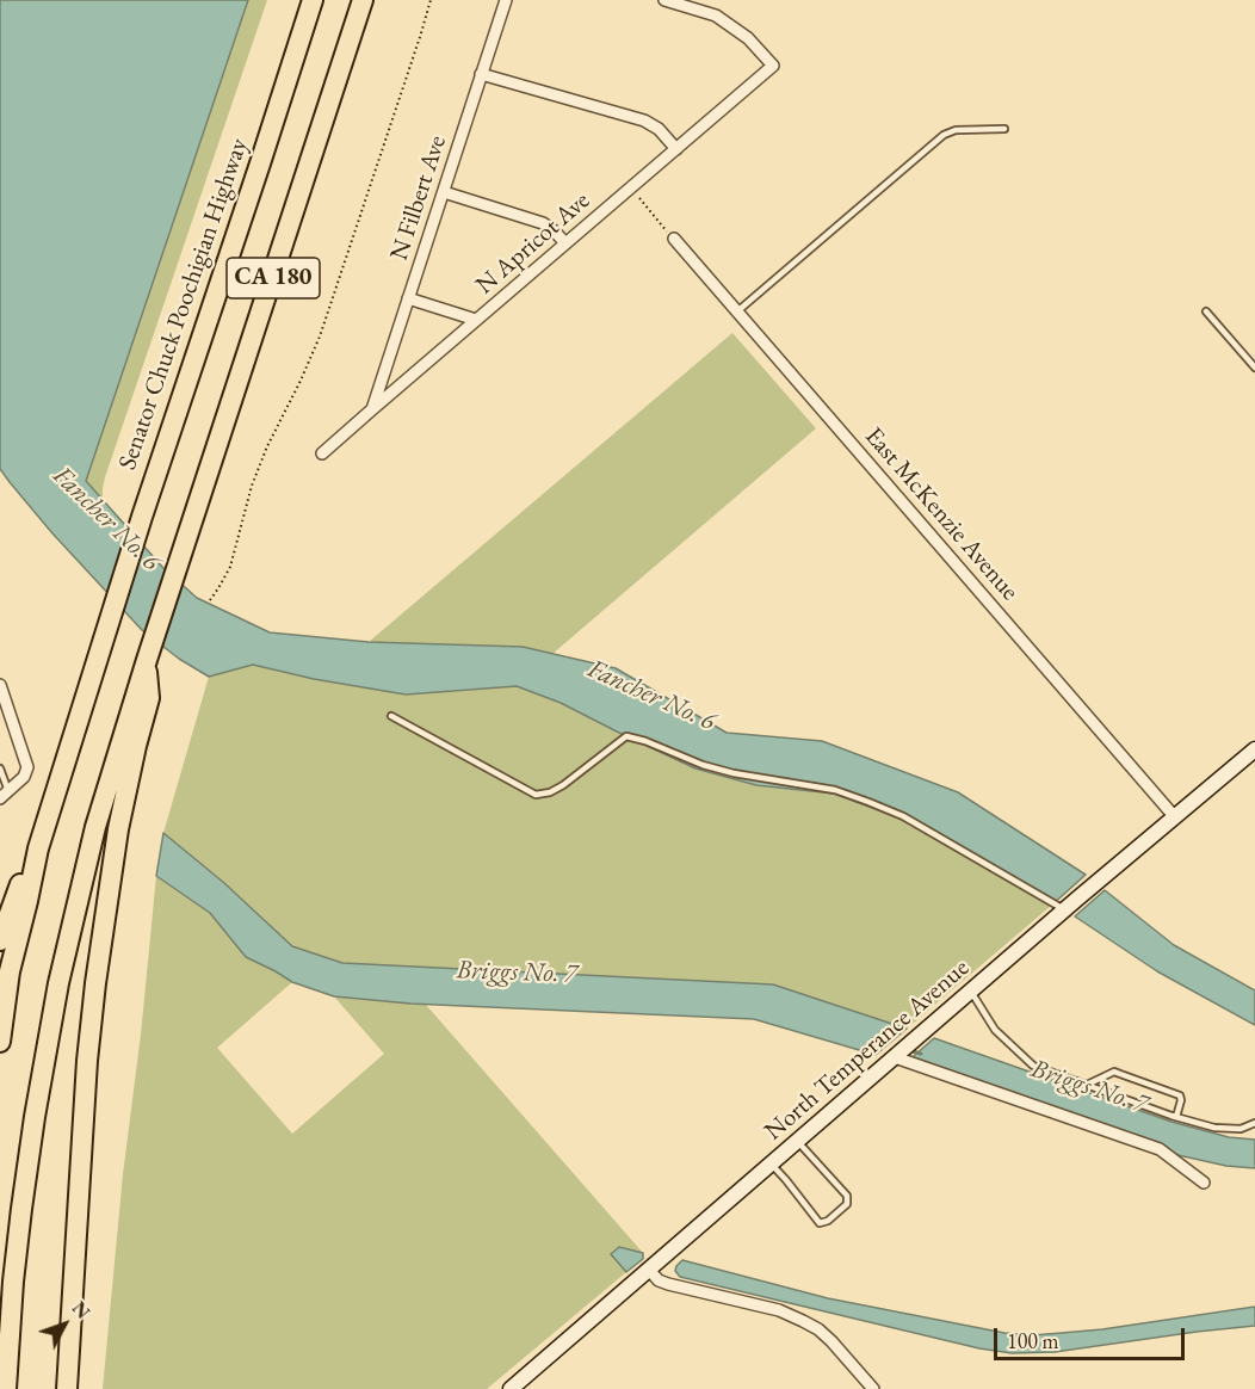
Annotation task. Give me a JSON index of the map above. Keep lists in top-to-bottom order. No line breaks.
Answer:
{"streets":{"highway":["CA 180","Senator Chuck Poochigian Highway"],"main road":["North Temperance Avenue"],"street":["N Filbert Ave","N Apricot Ave","East McKenzie Avenue"]},"crossings":[["N Filbert Ave","N Apricot Ave"],["East McKenzie Avenue","North Temperance Avenue"]],"water":["Fancher No. 6","Briggs No. 7"],"scale_bar":"100 m","north":"top right"}
